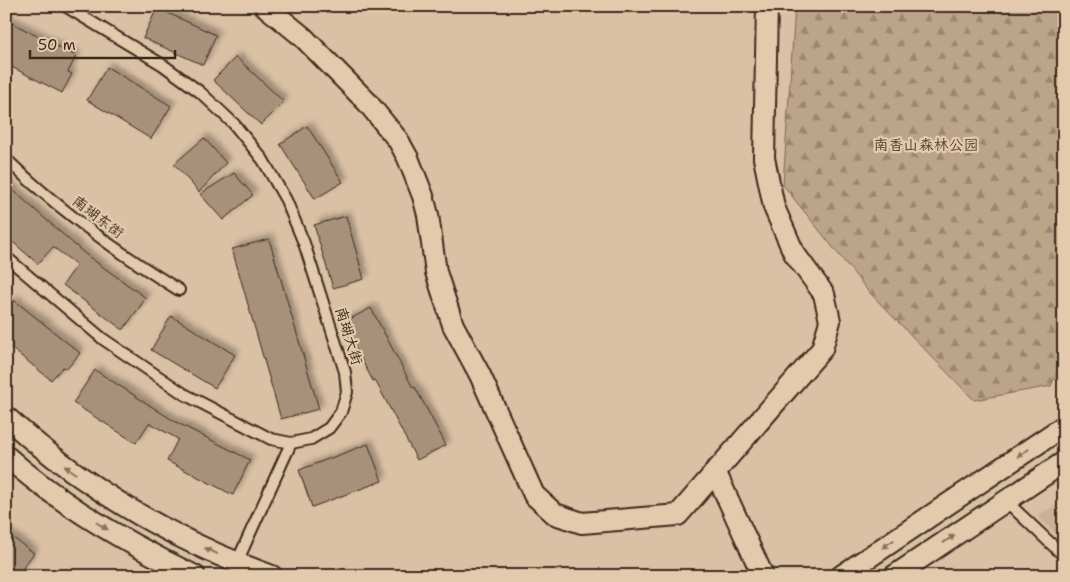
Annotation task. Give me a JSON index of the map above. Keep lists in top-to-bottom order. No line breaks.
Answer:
{"streets":{"lane":["南瑚东街","南瑚大街"]},"parks":["南香山森林公园"],"scale_bar":"50 m"}
